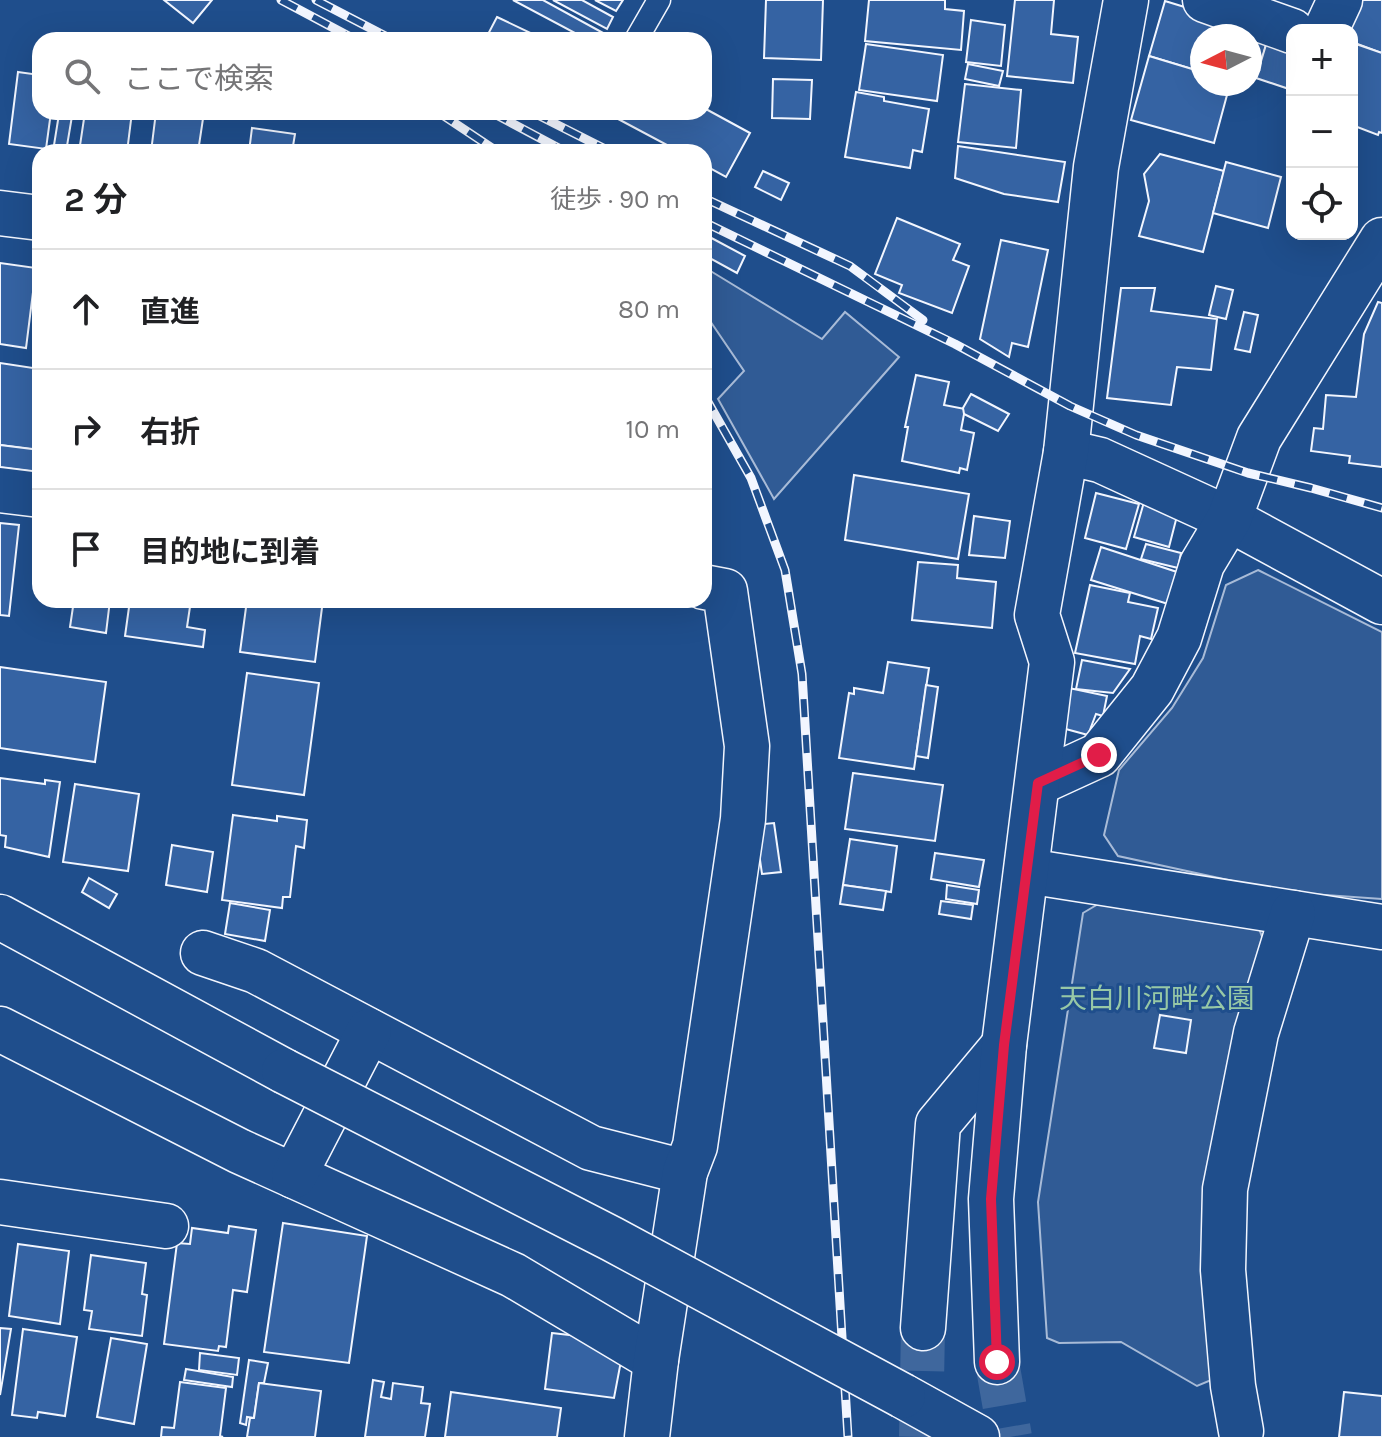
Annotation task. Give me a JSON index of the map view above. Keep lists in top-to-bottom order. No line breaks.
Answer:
{"parks":["天白川河畔公園"],"north":"left","page":{"map_buttons":["+","−"],"search":"ここで検索","heading":["2 分","徒歩 · 90 m"],"list":[["直進","80 m"],["右折","10 m"],"目的地に到着"]}}
